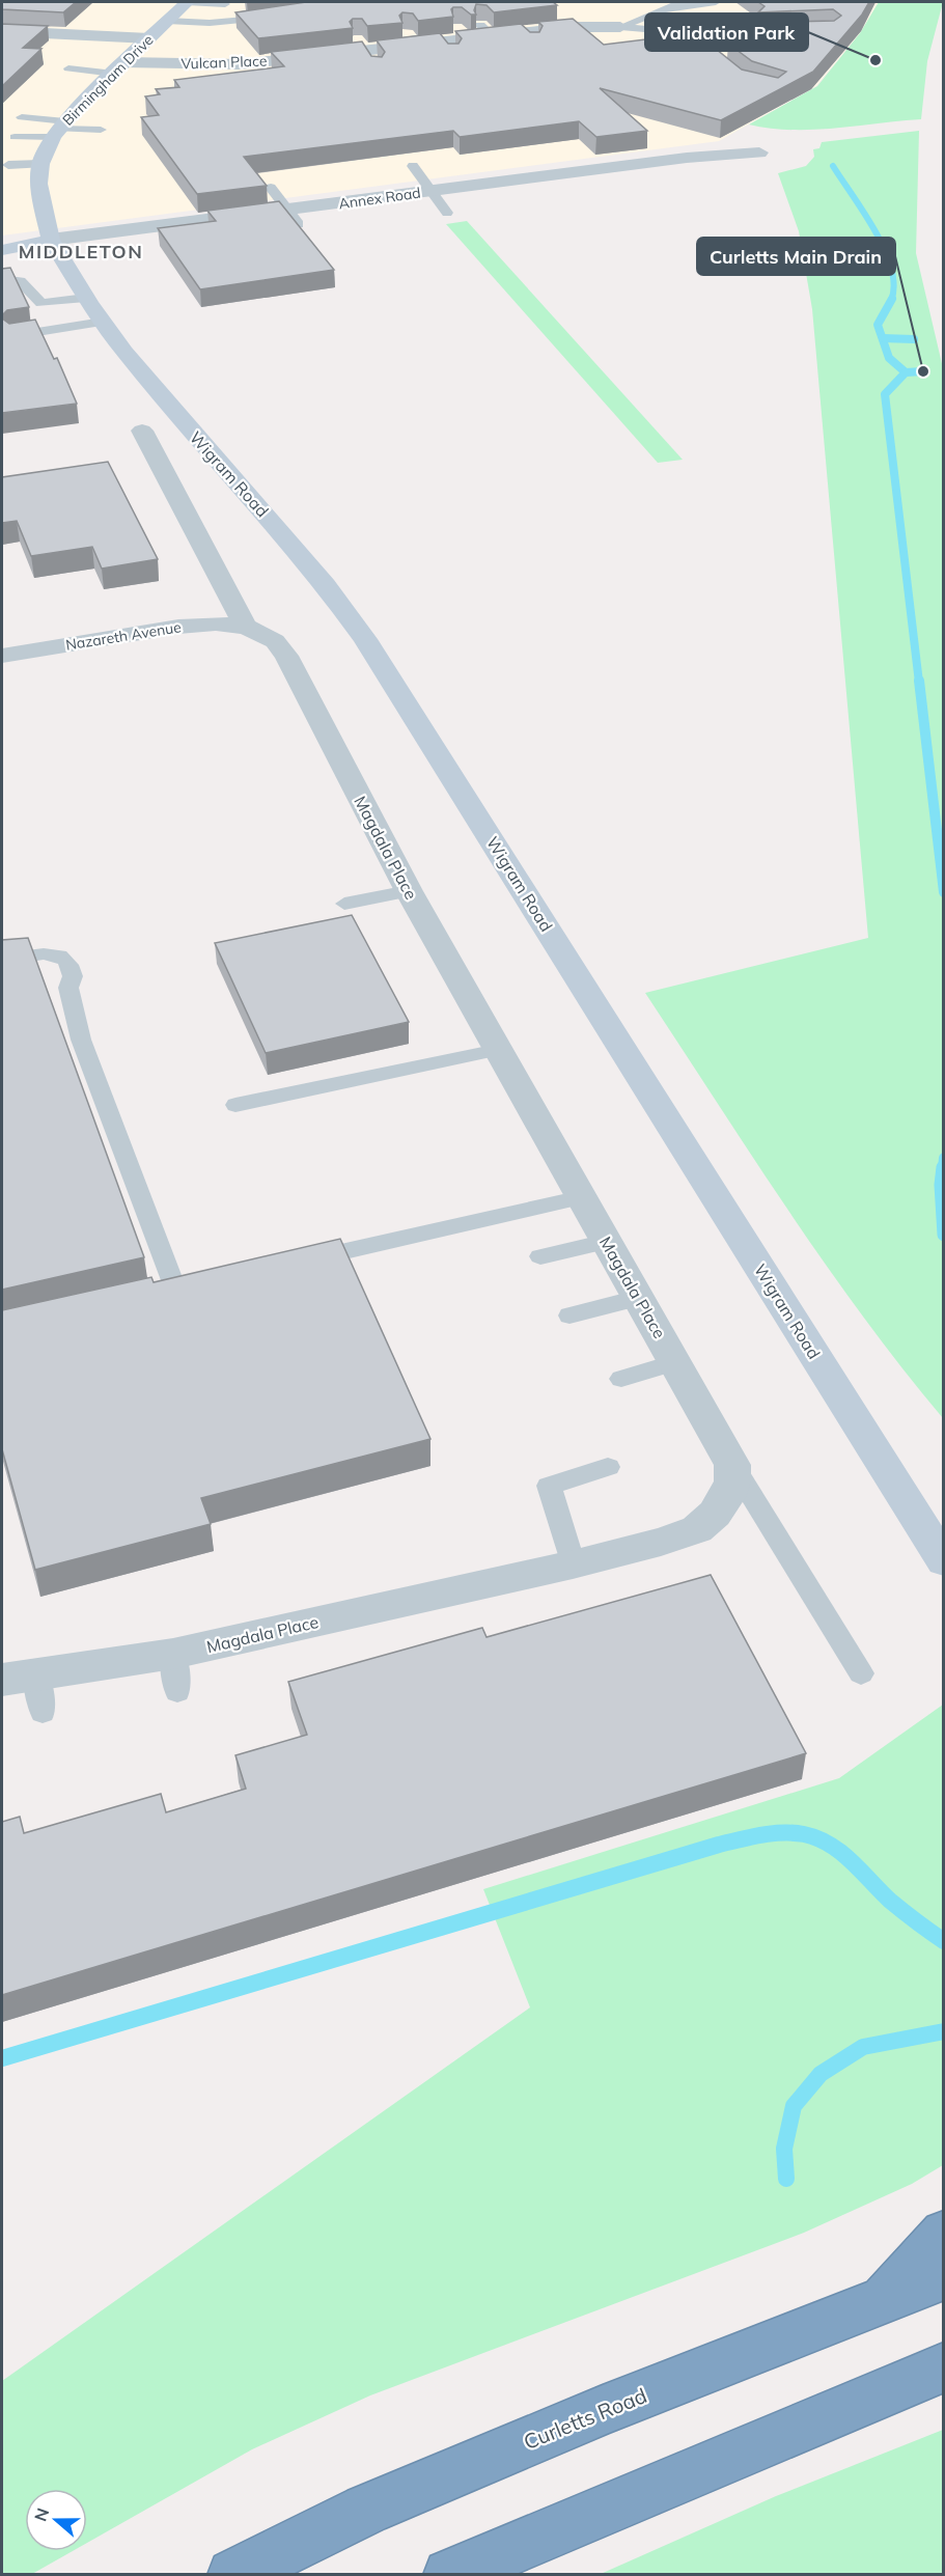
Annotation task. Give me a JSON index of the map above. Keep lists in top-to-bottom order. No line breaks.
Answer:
{"streets":{"highway":["Curletts Road"],"main road":["Birmingham Drive","Annex Road","Wigram Road"],"street":["Vulcan Place","Nazareth Avenue","Magdala Place"]},"crossings":[["Vulcan Place","Birmingham Drive"],["Birmingham Drive","Annex Road"],["Birmingham Drive","Wigram Road"],["Annex Road","Wigram Road"],["Nazareth Avenue","Magdala Place"]],"districts":["MIDDLETON"],"places":["Validation Park","Curletts Main Drain"],"north":"left"}
